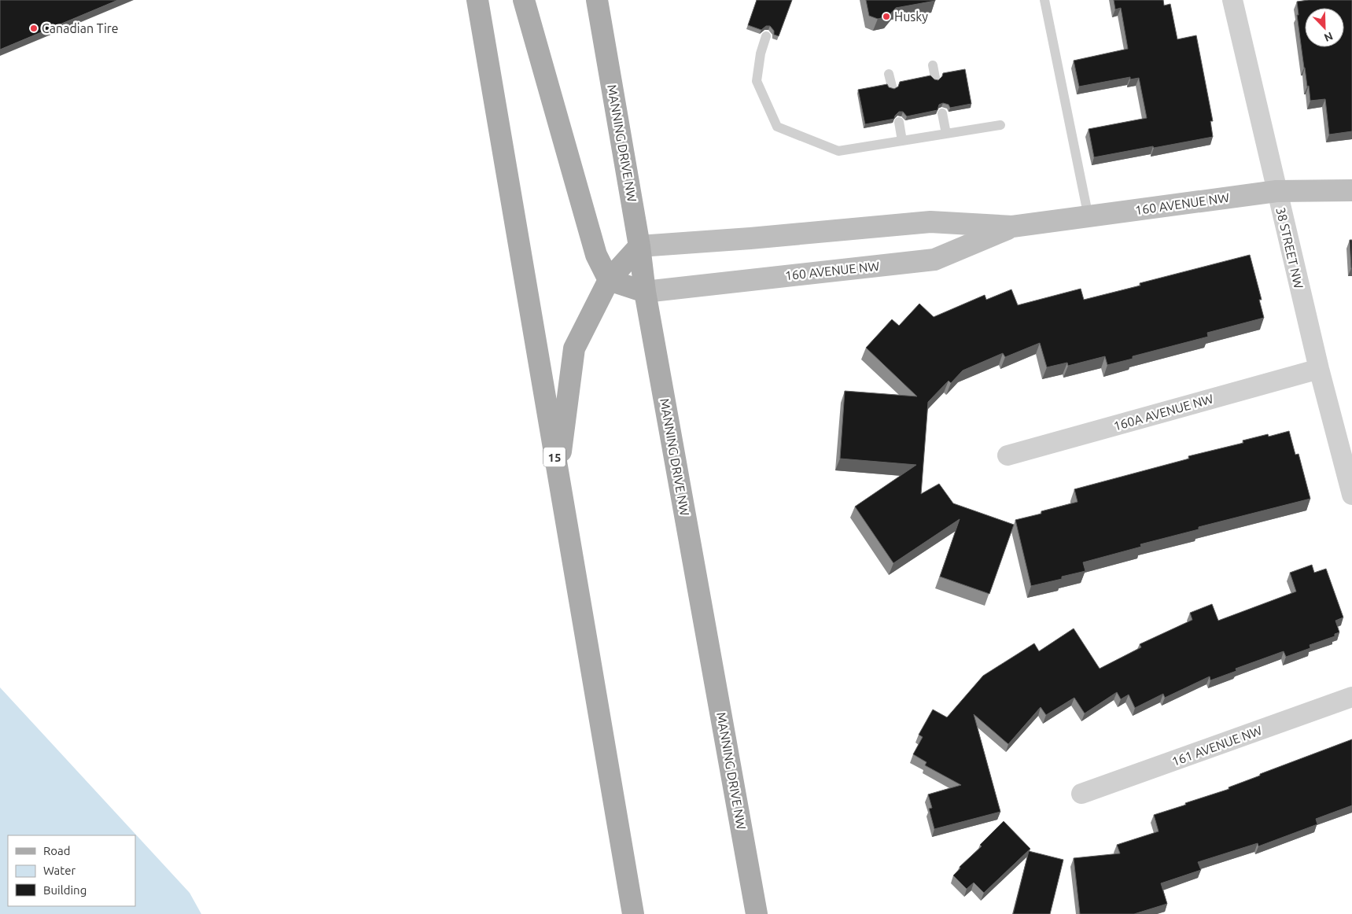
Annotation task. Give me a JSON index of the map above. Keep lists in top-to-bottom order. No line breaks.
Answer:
{"streets":{"main road":["MANNING DRIVE NW","15"],"street":["160 AVENUE NW","38 STREET NW","160A AVENUE NW","161 AVENUE NW"]},"crossings":[["MANNING DRIVE NW","160 AVENUE NW"],["160 AVENUE NW","38 STREET NW"],["38 STREET NW","160A AVENUE NW"]],"places":["Husky","Canadian Tire"],"legend":["Road","Water","Building"],"north":"bottom right"}
